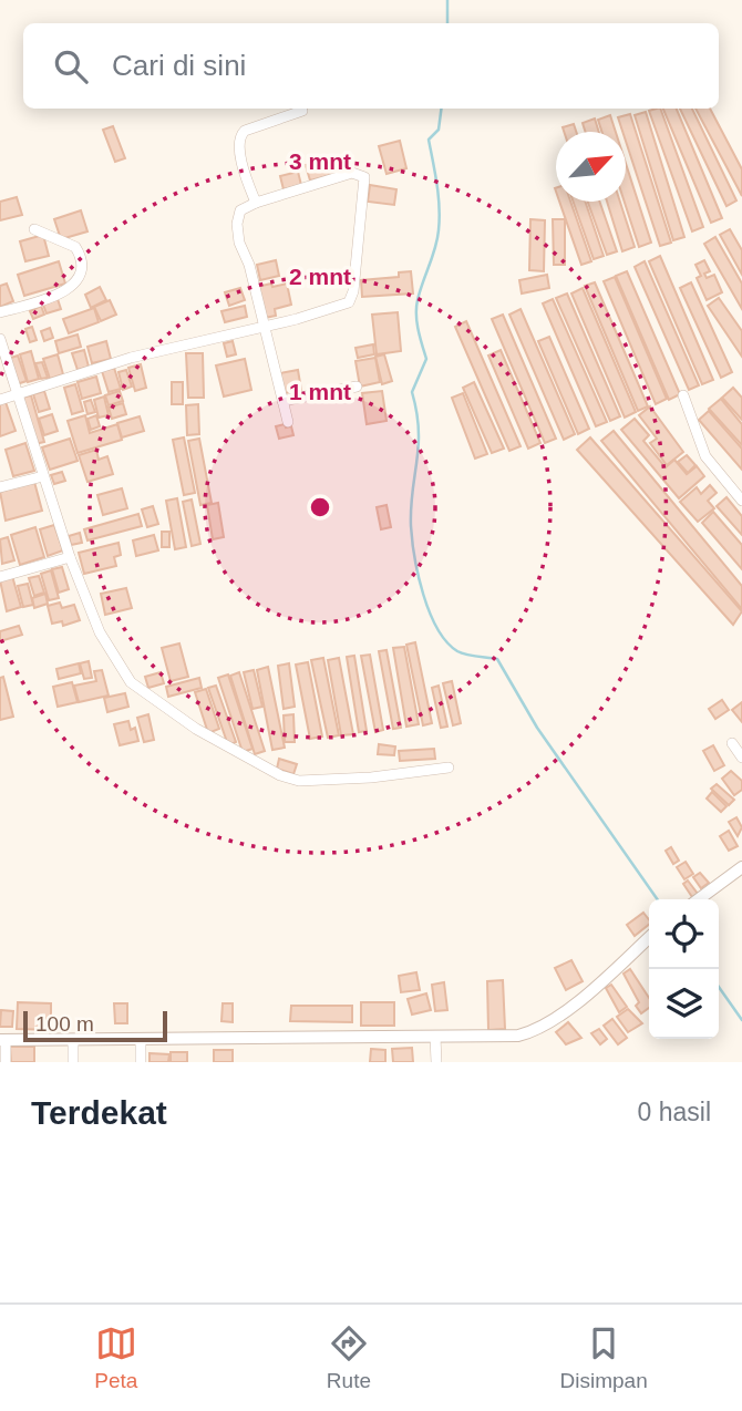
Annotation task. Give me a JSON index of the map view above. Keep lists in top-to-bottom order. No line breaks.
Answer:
{"scale_bar":"100 m","north":"top right","page":{"search":"Cari di sini","scale":"100 m","heading":["Terdekat","0 hasil"],"nav":["Peta","Rute","Disimpan"]},"rings":["3 mnt","2 mnt","1 mnt"]}
